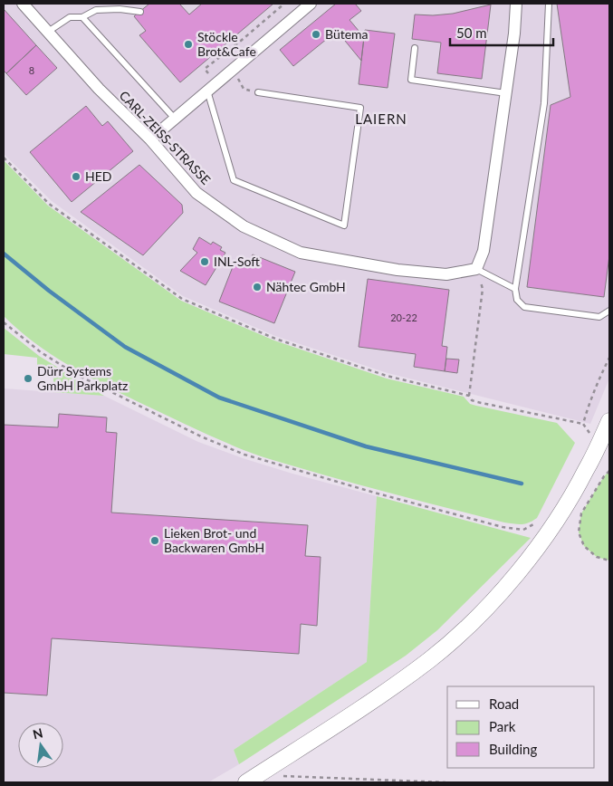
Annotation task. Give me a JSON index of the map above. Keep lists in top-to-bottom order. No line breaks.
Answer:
{"streets":{"street":["CARL-ZEISS-STRASSE"]},"districts":["LAIERN"],"places":["Bütema","Stöckle Brot&Cafe","HED","INL-Soft","Nähtec GmbH","Dürr Systems GmbH Parkplatz","Lieken Brot- und Backwaren GmbH"],"house_numbers":["8","20-22"],"legend":["Road","Park","Building"],"scale_bar":"50 m","north":"top"}
